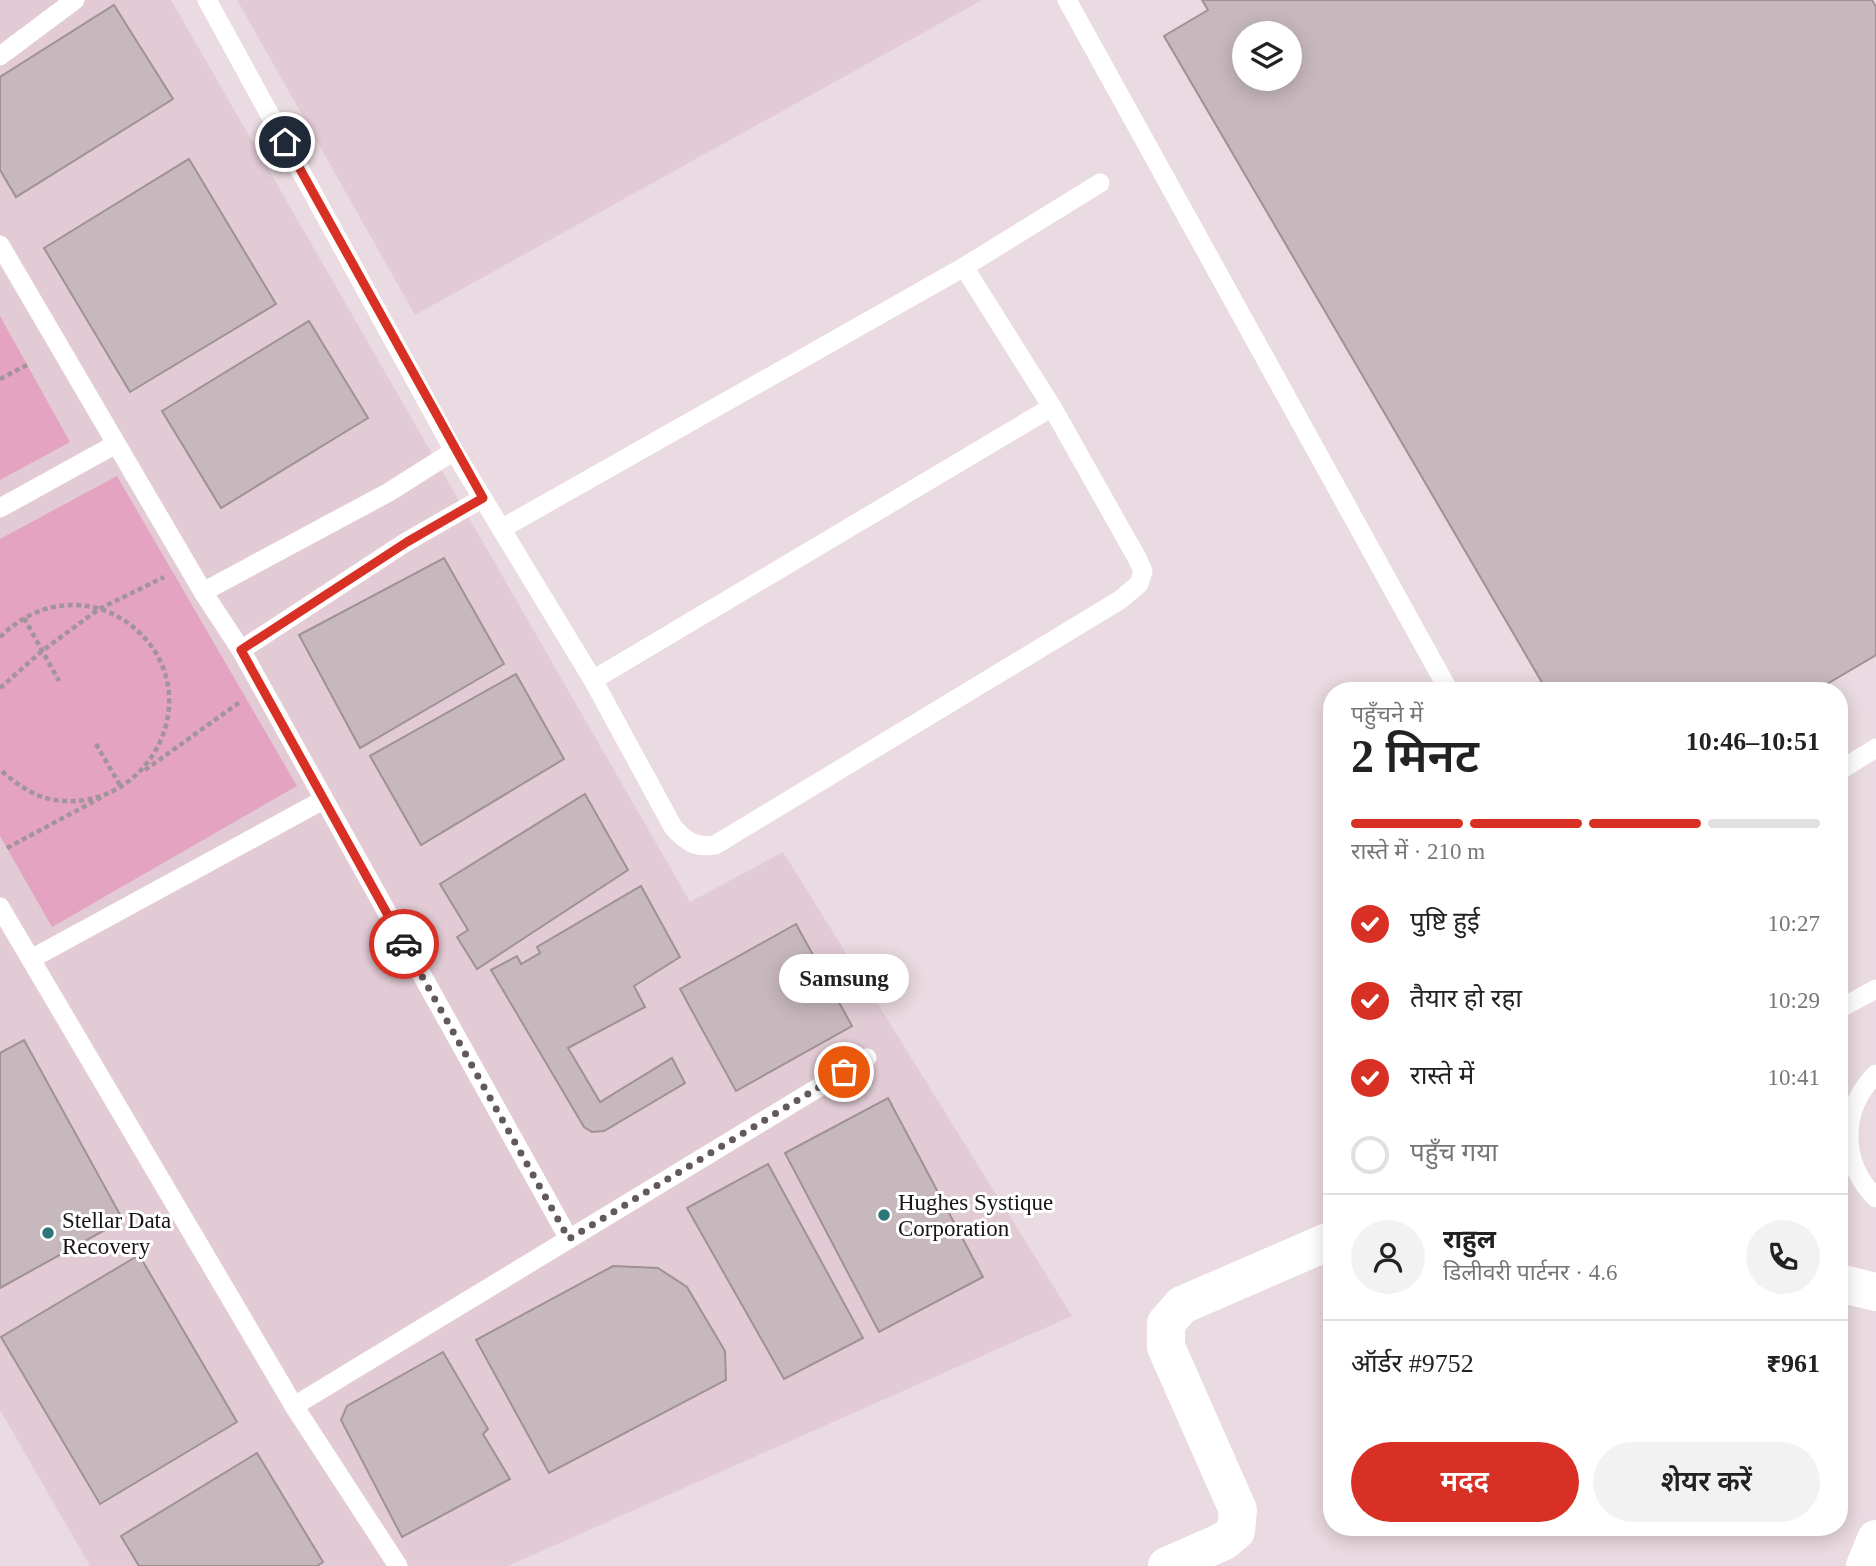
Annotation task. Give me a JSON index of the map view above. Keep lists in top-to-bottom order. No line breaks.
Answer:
{"places":["Samsung","Hughes Systique Corporation","Stellar Data Recovery"],"page":{"heading":["2 मिनट","पहुँचने में","10:46–10:51"],"panel":["राहुल","डिलीवरी पार्टनर · 4.6","ऑर्डर #9752","₹961"],"bar":"रास्ते में · 210 m","list":[["पुष्टि हुई","10:27"],["तैयार हो रहा","10:29"],["रास्ते में","10:41"],"पहुँच गया"],"bubble":"Samsung","buttons":["मदद","शेयर करें"]}}
